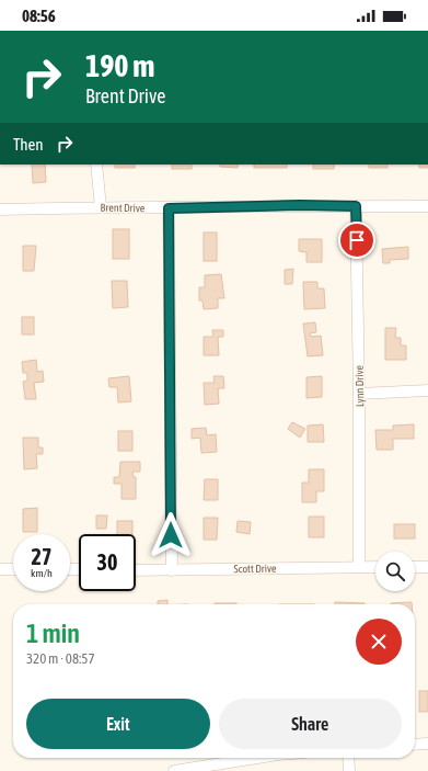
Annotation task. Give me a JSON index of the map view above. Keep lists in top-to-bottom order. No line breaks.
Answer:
{"streets":{"street":["Brent Drive","Lynn Drive","Scott Drive"]},"crossings":[["Brent Drive","Lynn Drive"],["Lynn Drive","Scott Drive"]],"page":{"status":"08:56","turn":["190 m","Brent Drive"],"then":"Then","speed":"27 km/h","limit":"30","heading":["1 min","320 m · 08:57"],"buttons":["Exit","Share"]}}
